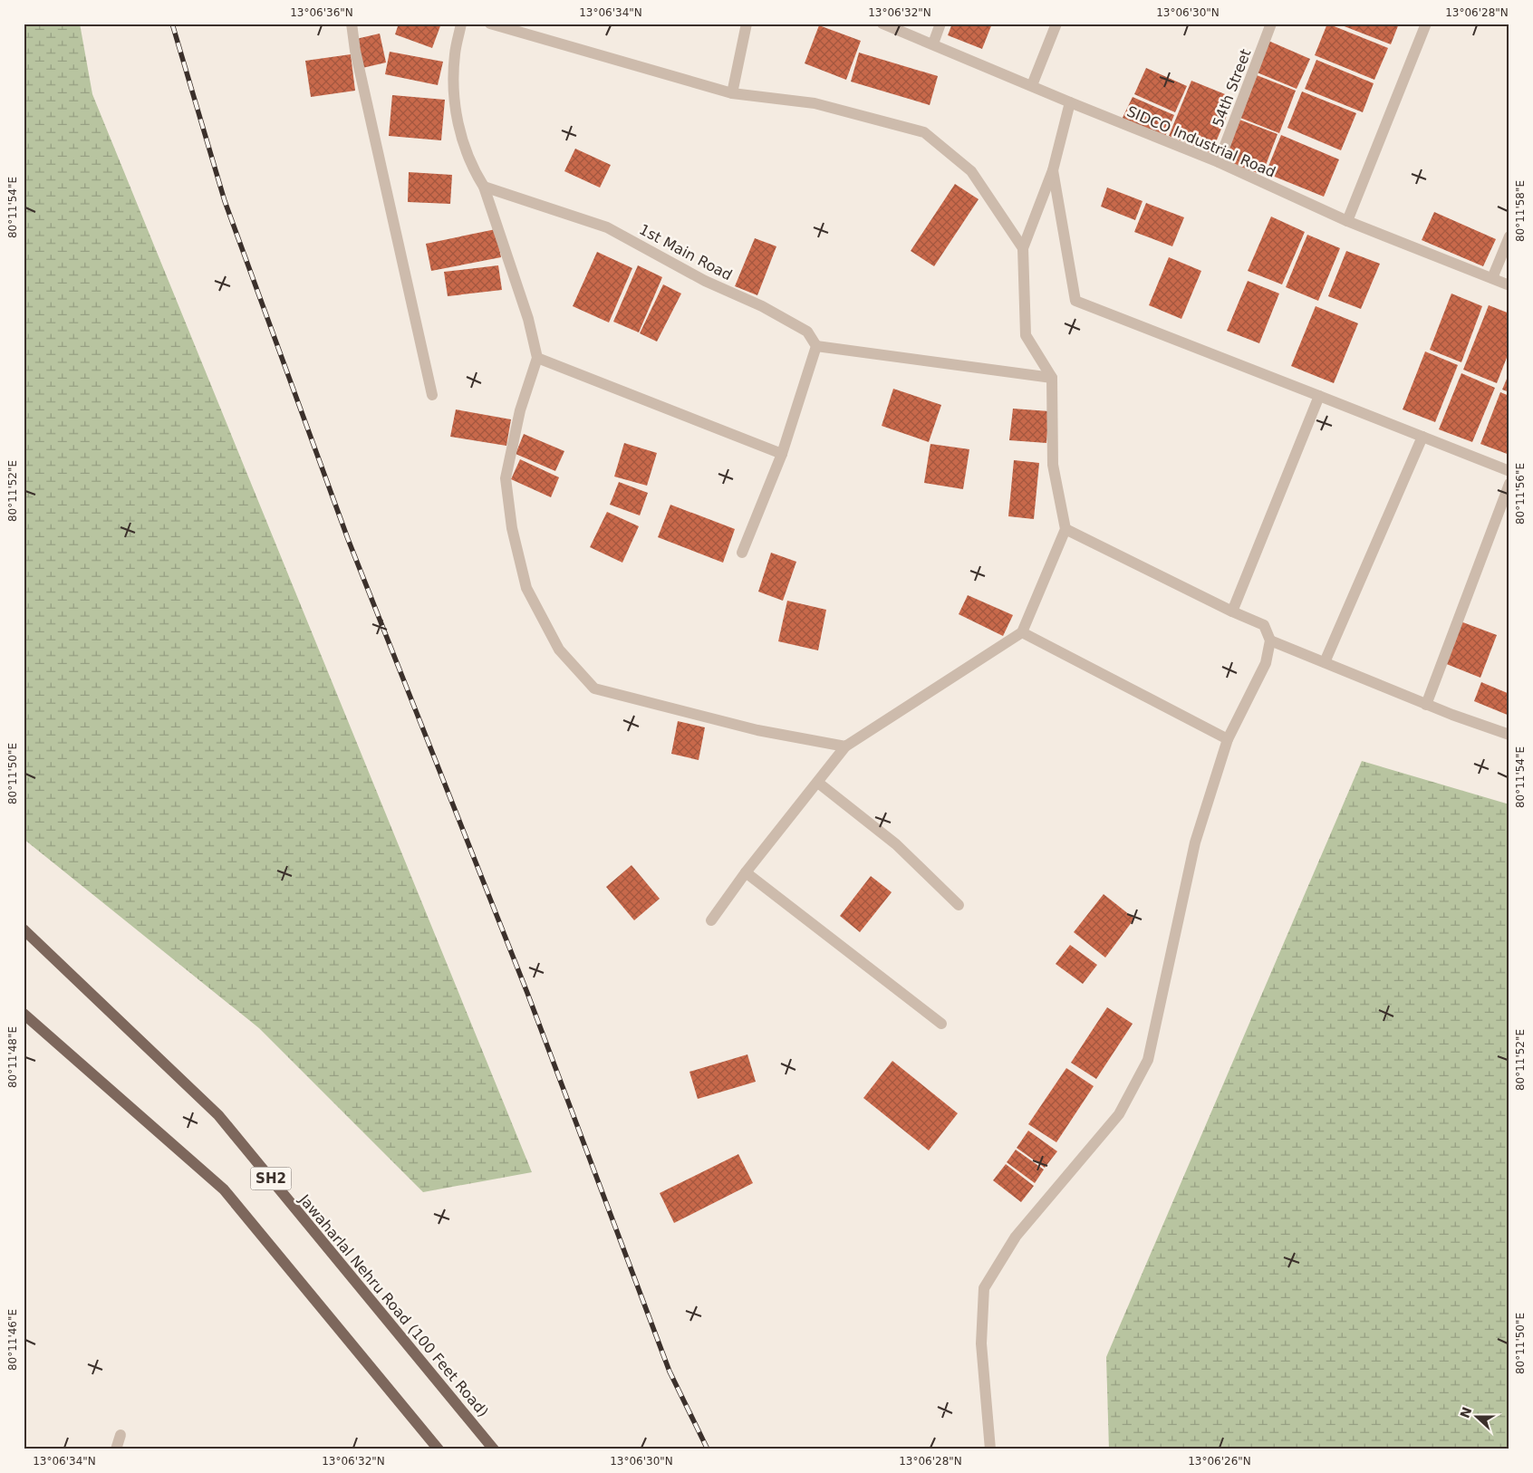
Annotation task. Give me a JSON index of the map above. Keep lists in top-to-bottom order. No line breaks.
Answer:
{"streets":{"main road":["SH2","Jawaharlal Nehru Road (100 Feet Road)"],"street":["54th Street","SIDCO Industrial Road","1st Main Road"]},"crossings":[["54th Street","SIDCO Industrial Road"]],"north":"left","coordinates":["13°06'36\"N","13°06'34\"N","13°06'32\"N","13°06'30\"N","13°06'28\"N","80°11'54\"E","80°11'58\"E","80°11'52\"E","80°11'56\"E","80°11'50\"E","80°11'48\"E","80°11'46\"E","13°06'26\"N"]}
